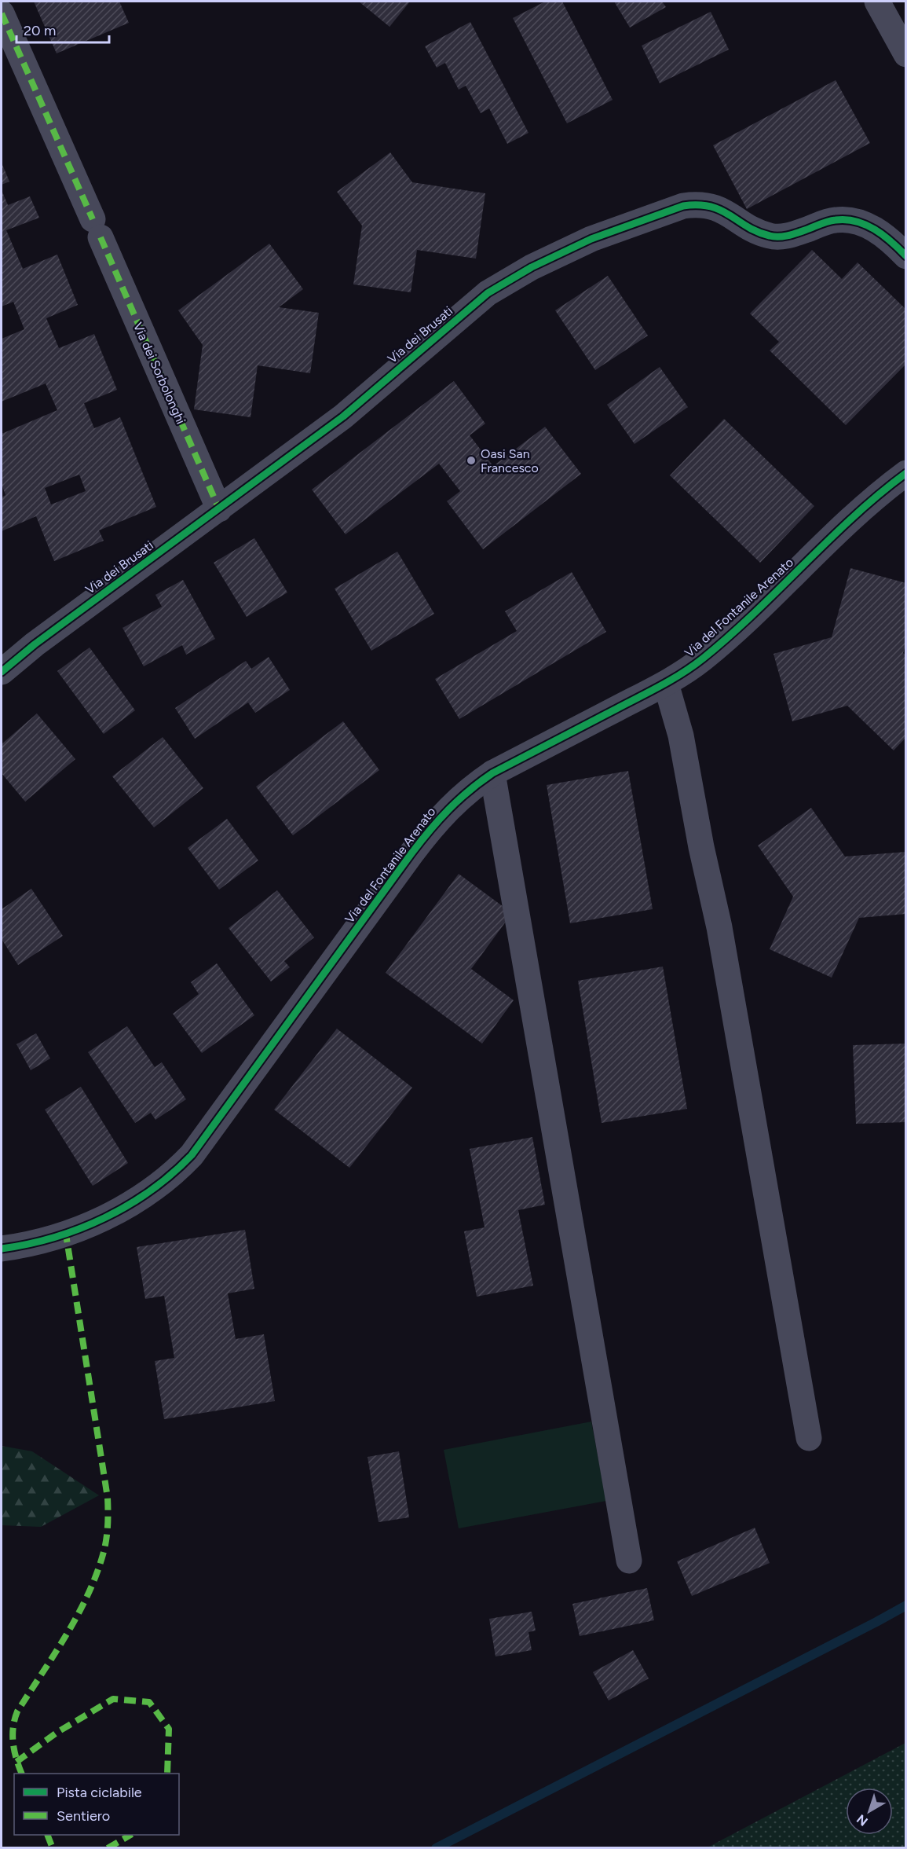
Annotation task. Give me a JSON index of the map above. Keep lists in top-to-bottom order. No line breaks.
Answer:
{"streets":{"street":["Via dei Brusati","Via dei Sorbolonghi","Via del Fontanile Arenato"]},"crossings":[["Via dei Brusati","Via dei Sorbolonghi"]],"places":["Oasi San Francesco"],"legend":["Pista ciclabile","Sentiero"],"scale_bar":"20 m","north":"bottom left"}
